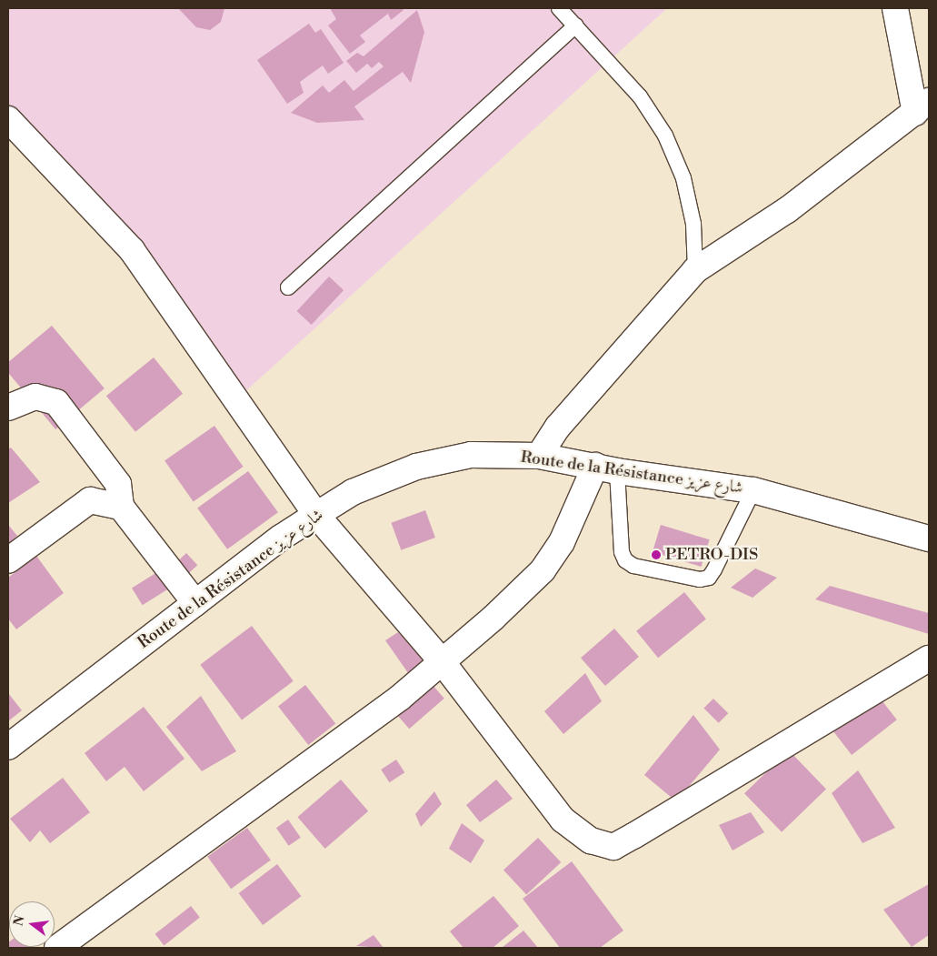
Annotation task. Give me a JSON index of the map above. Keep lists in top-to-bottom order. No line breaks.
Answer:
{"streets":{"street":["Route de la Résistance شارع عزيز"]},"places":["PETRO-DIS"],"north":"left"}
